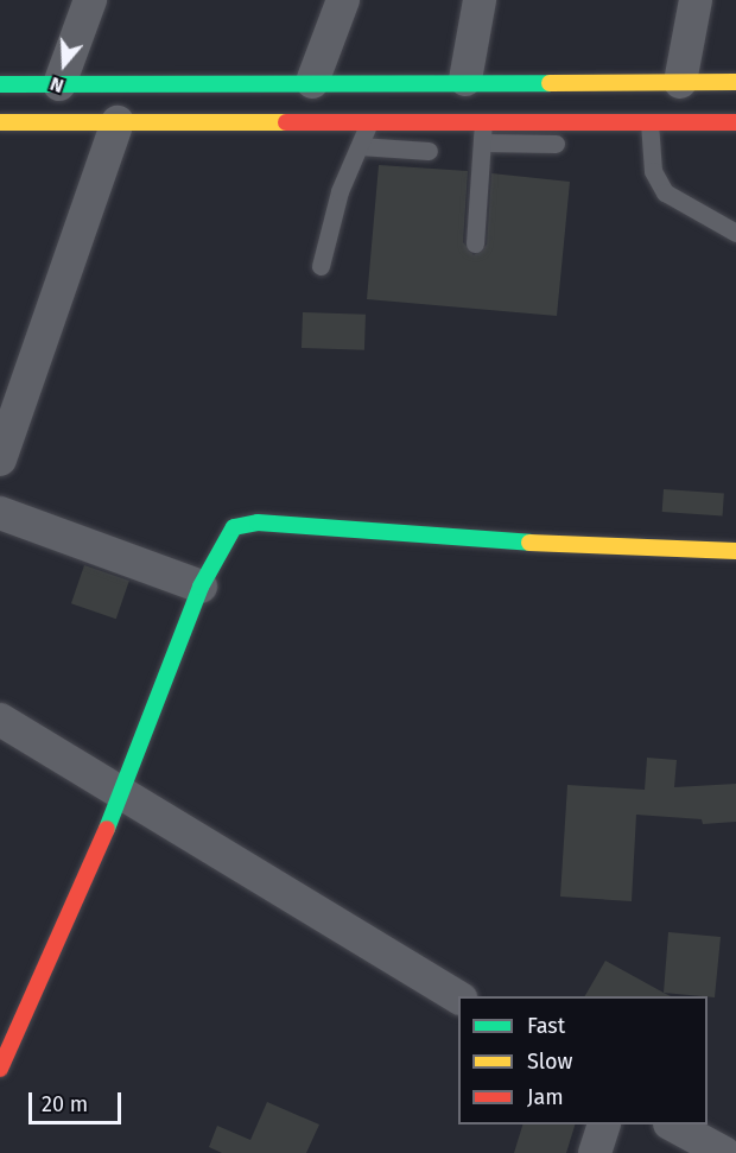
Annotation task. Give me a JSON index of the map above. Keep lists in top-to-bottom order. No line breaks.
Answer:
{"legend":["Fast","Slow","Jam"],"scale_bar":"20 m","north":"bottom"}
